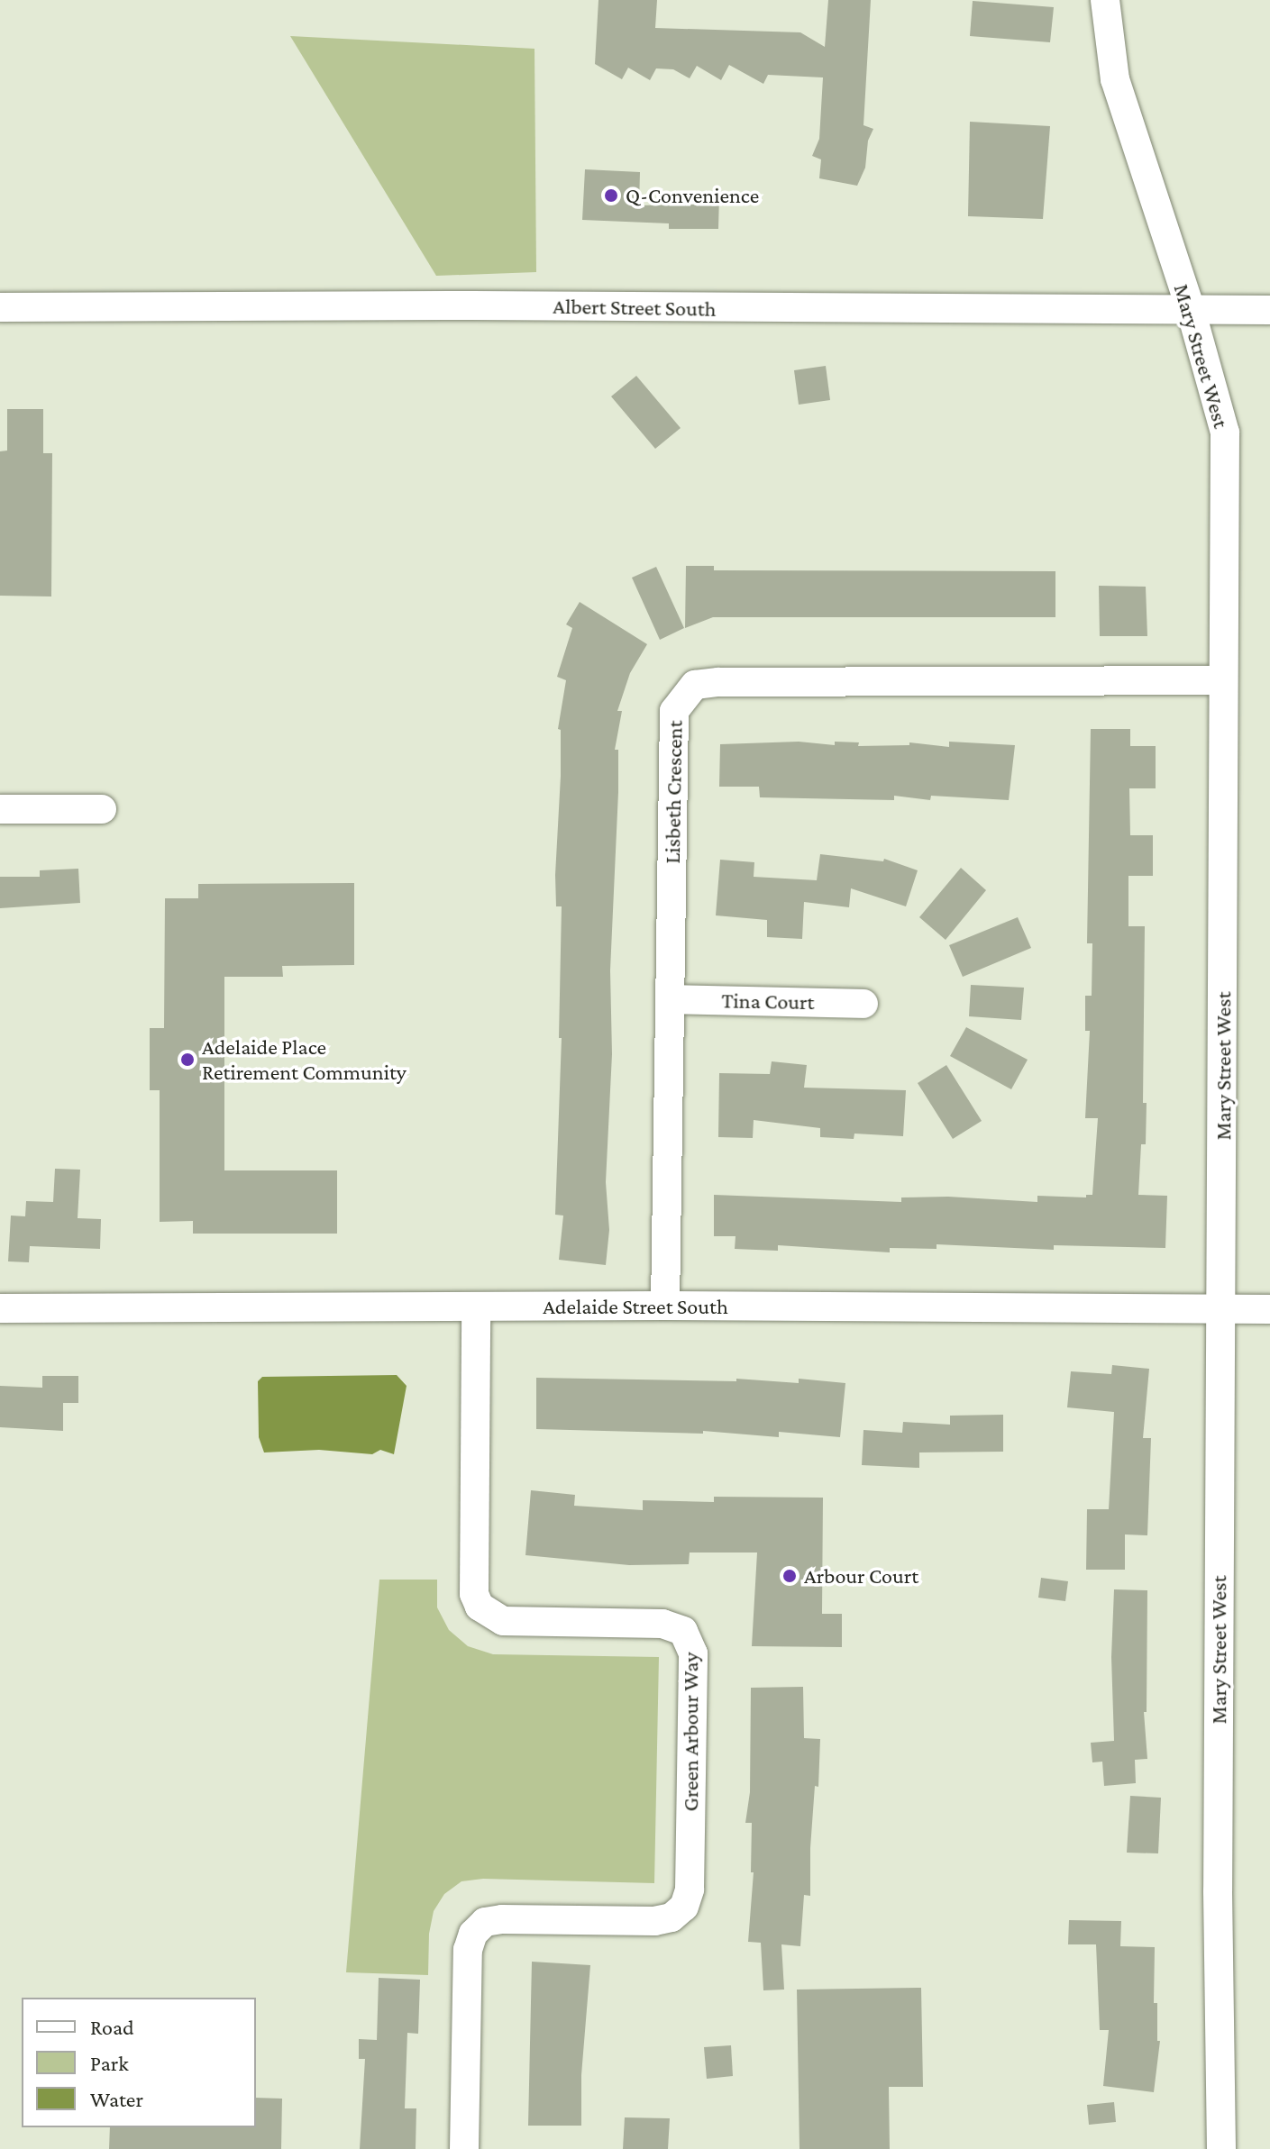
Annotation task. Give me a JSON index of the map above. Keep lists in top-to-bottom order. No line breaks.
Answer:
{"streets":{"street":["Albert Street South","Mary Street West","Lisbeth Crescent","Tina Court","Adelaide Street South","Green Arbour Way"]},"crossings":[["Albert Street South","Mary Street West"],["Mary Street West","Lisbeth Crescent"],["Mary Street West","Adelaide Street South"],["Lisbeth Crescent","Tina Court"],["Lisbeth Crescent","Adelaide Street South"],["Adelaide Street South","Green Arbour Way"]],"places":["Q-Convenience","Adelaide Place Retirement Community","Arbour Court"],"legend":["Road","Park","Water"]}
